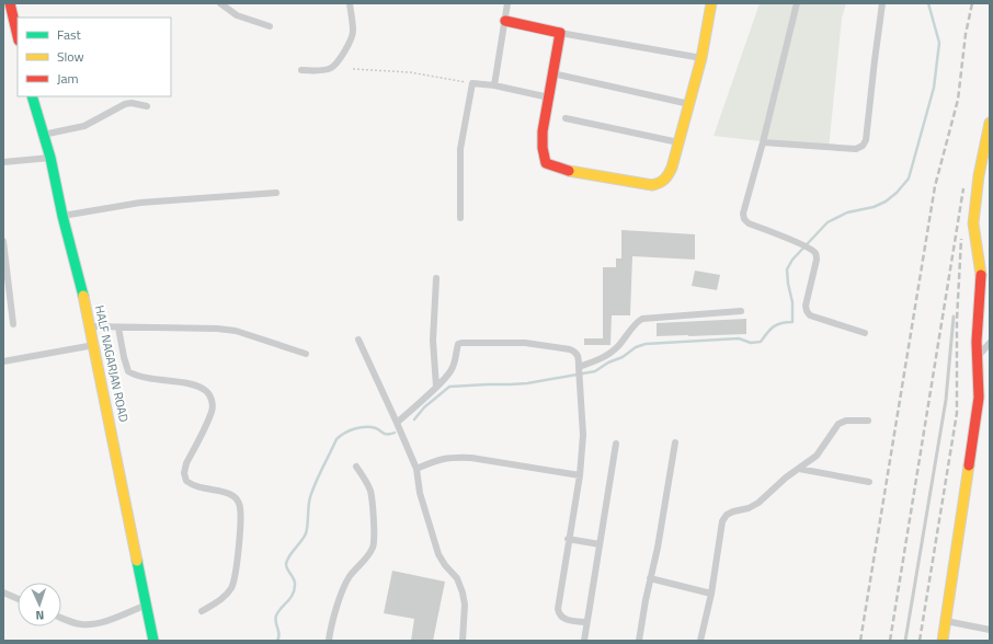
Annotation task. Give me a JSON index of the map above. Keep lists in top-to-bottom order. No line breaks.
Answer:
{"streets":{"street":["HALF NAGARJAN ROAD"]},"legend":["Fast","Slow","Jam"],"north":"bottom"}
